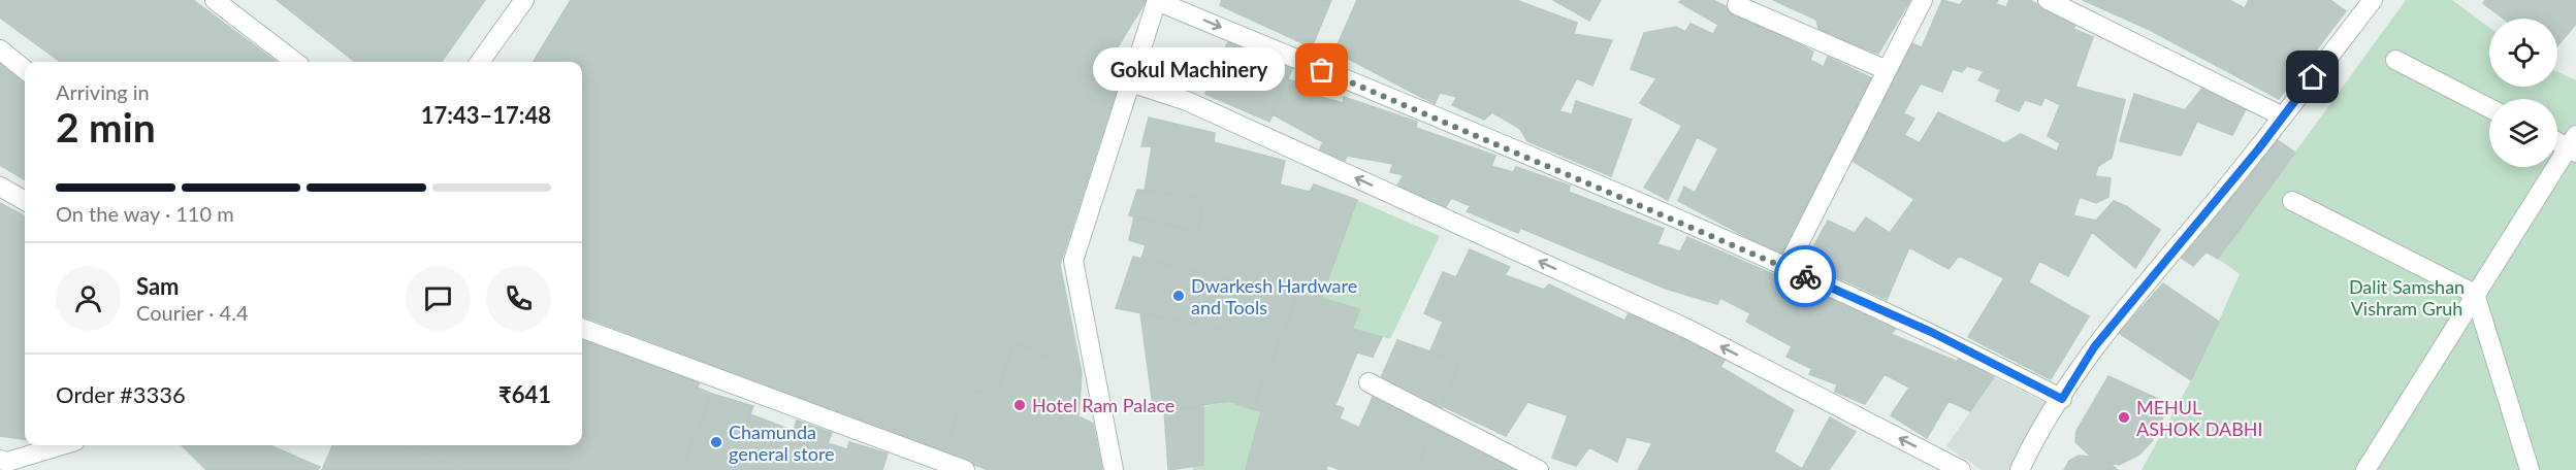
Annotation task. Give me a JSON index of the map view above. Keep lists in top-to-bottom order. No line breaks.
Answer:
{"parks":["Dalit Samshan Vishram Gruh"],"places":["Gokul Machinery","Dwarkesh Hardware and Tools","Hotel Ram Palace","MEHUL ASHOK DABHI","Chamunda general store"],"page":{"bubble":"Gokul Machinery","heading":["2 min","Arriving in","17:43–17:48"],"panel":["Sam","Courier · 4.4","Order #3336","₹641"],"bar":"On the way · 110 m"}}
